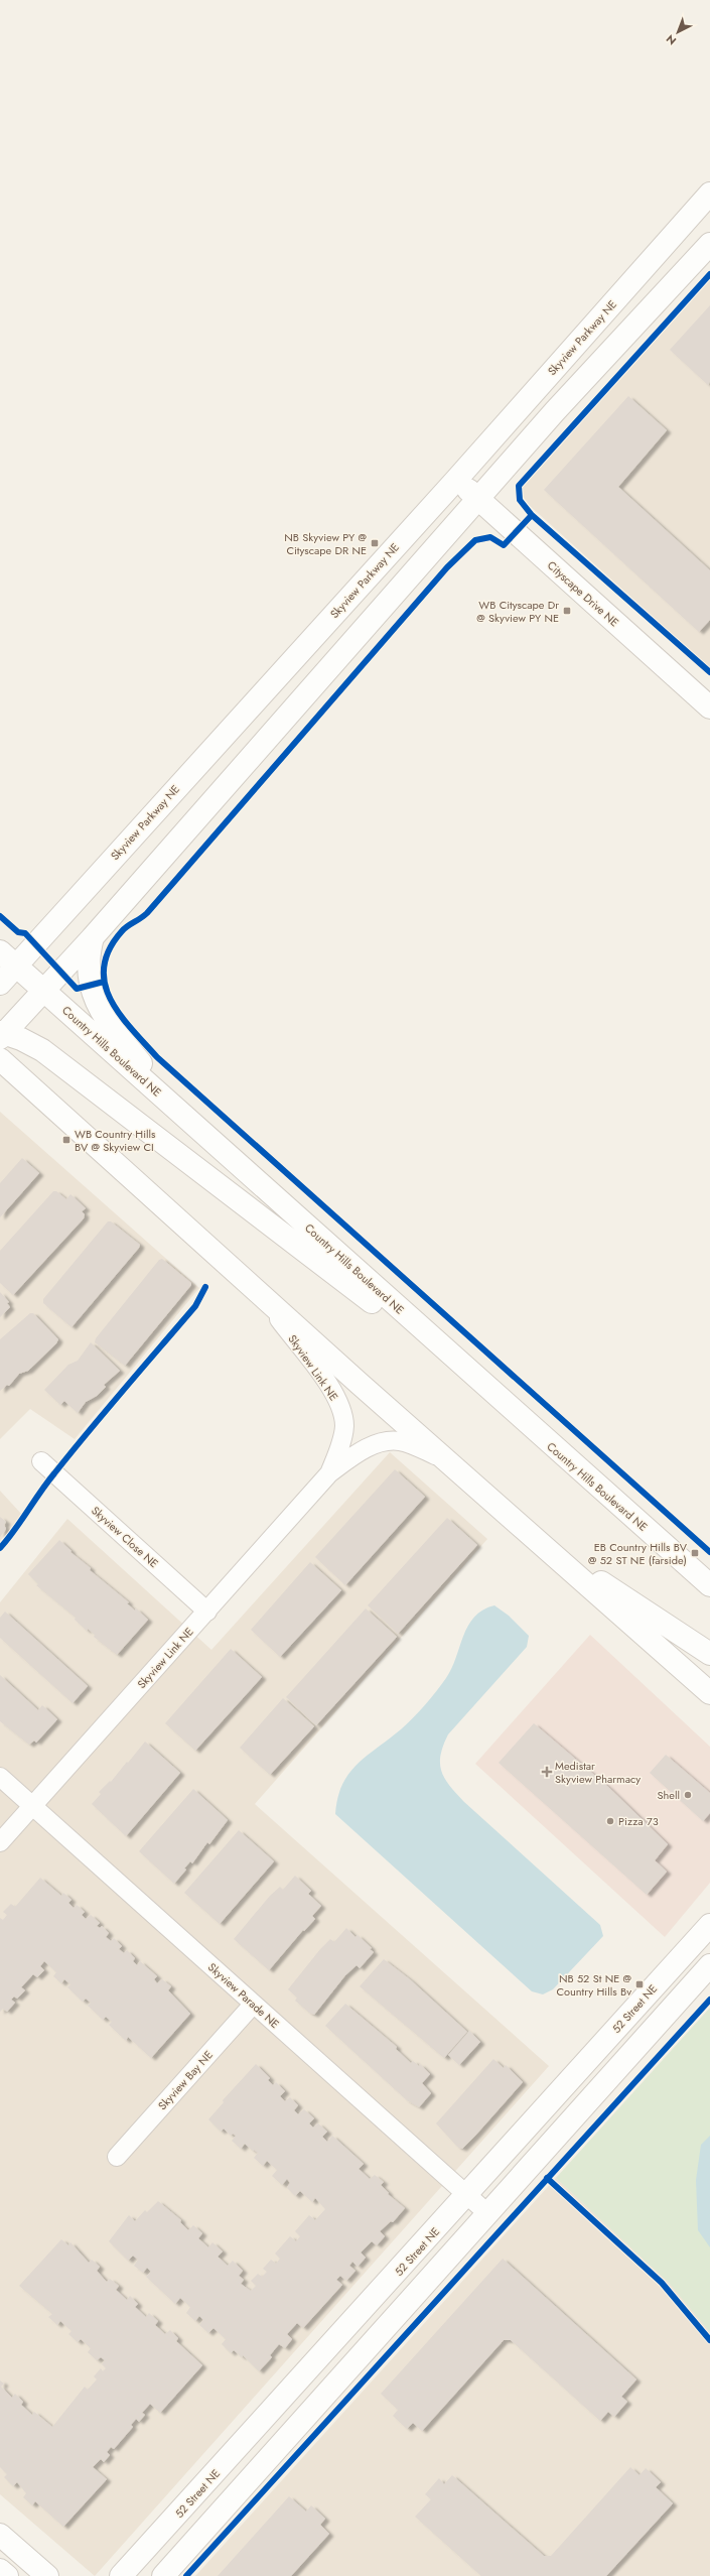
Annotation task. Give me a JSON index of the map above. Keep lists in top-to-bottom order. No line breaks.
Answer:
{"streets":{"street":["Skyview Parkway NE","Cityscape Drive NE","Country Hills Boulevard NE","Skyview Link NE","Skyview Close NE","Skyview Parade NE","52 Street NE","Skyview Bay NE"]},"crossings":[["Skyview Parkway NE","Cityscape Drive NE"],["Skyview Parkway NE","Country Hills Boulevard NE"],["Skyview Link NE","Skyview Close NE"],["Skyview Link NE","Skyview Parade NE"],["Skyview Parade NE","52 Street NE"],["Skyview Parade NE","Skyview Bay NE"]],"places":{"transit":["NB Skyview PY @ Cityscape DR NE","WB Cityscape Dr @ Skyview PY NE","WB Country Hills BV @ Skyview CI","EB Country Hills BV @ 52 ST NE (farside)","NB 52 St NE @ Country Hills Bv"],"health":["Medistar Skyview Pharmacy"],"other":["Shell","Pizza 73"]},"north":"bottom left"}
